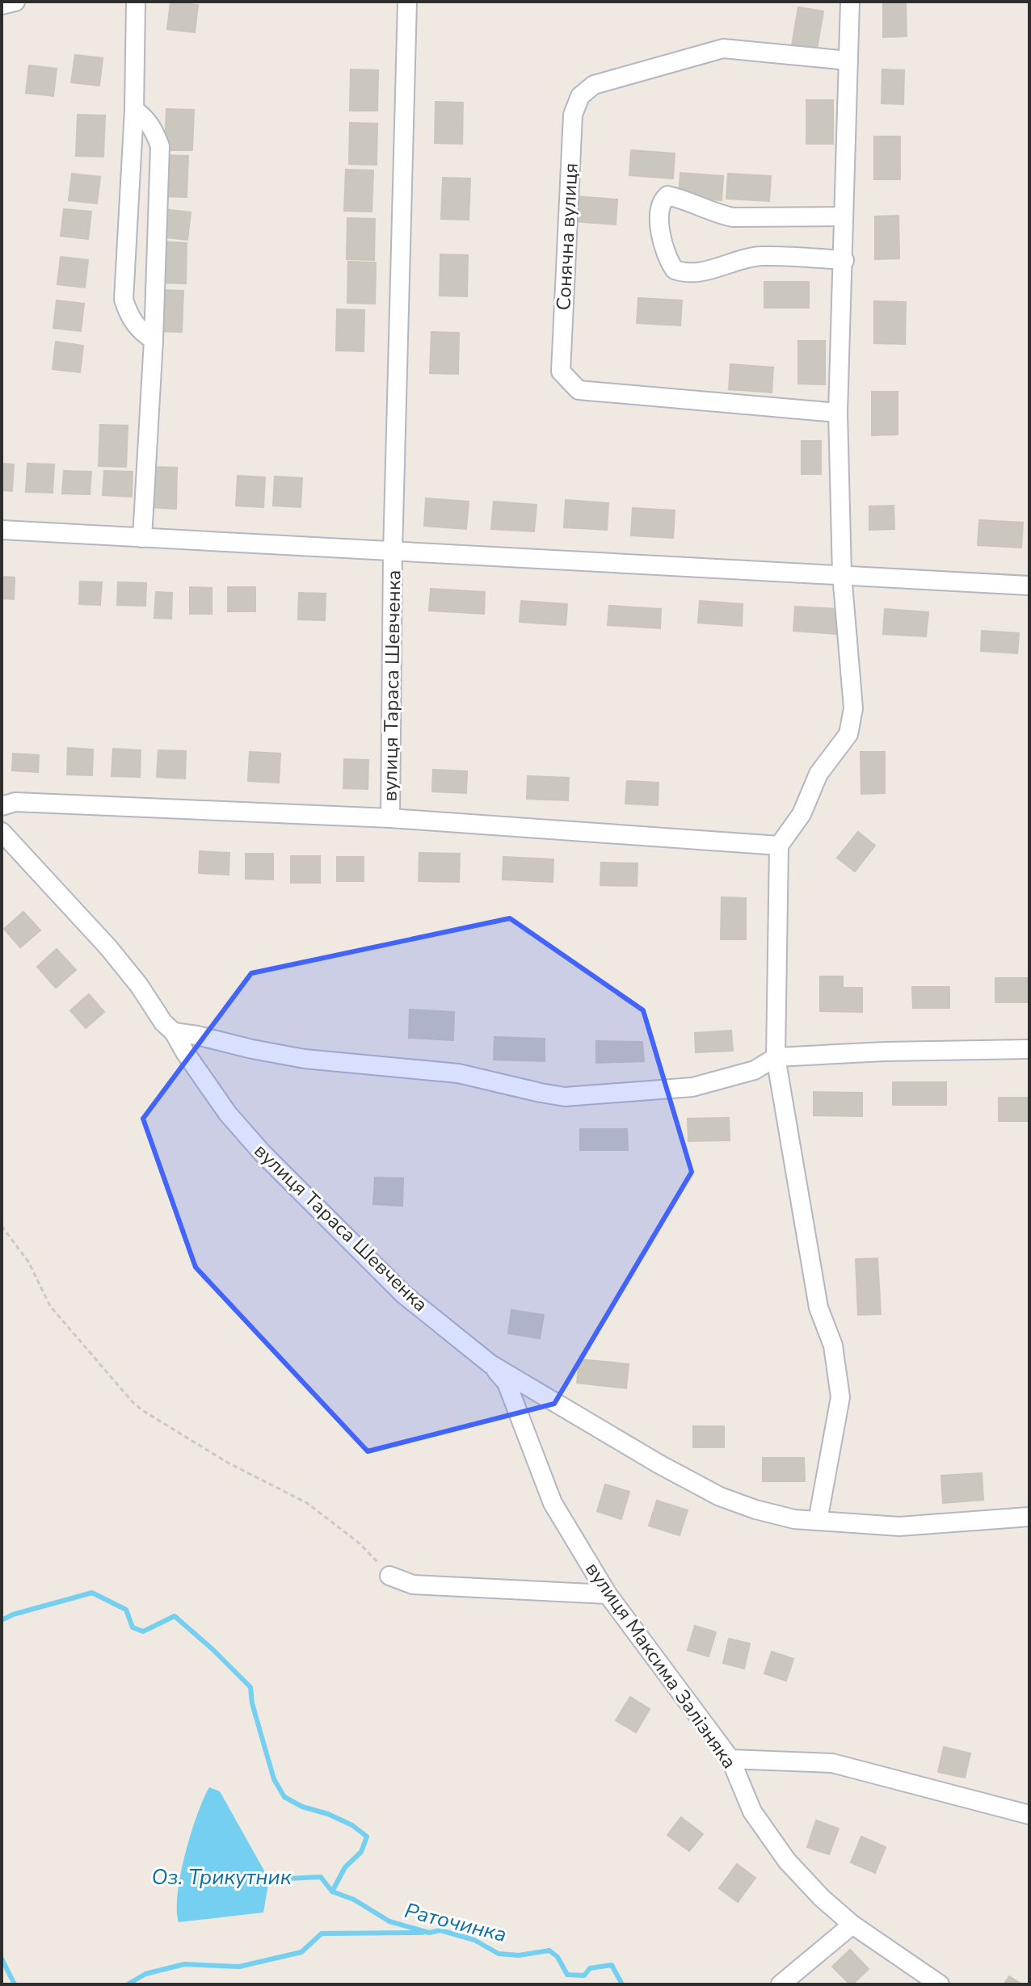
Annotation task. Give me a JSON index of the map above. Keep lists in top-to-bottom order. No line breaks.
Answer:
{"streets":{"street":["Сонячна вулиця","вулиця Тараса Шевченка","вулиця Максима Залізняка"]},"crossings":[["вулиця Тараса Шевченка","вулиця Максима Залізняка"]],"water":["Оз. Трикутник","Раточинка"]}
